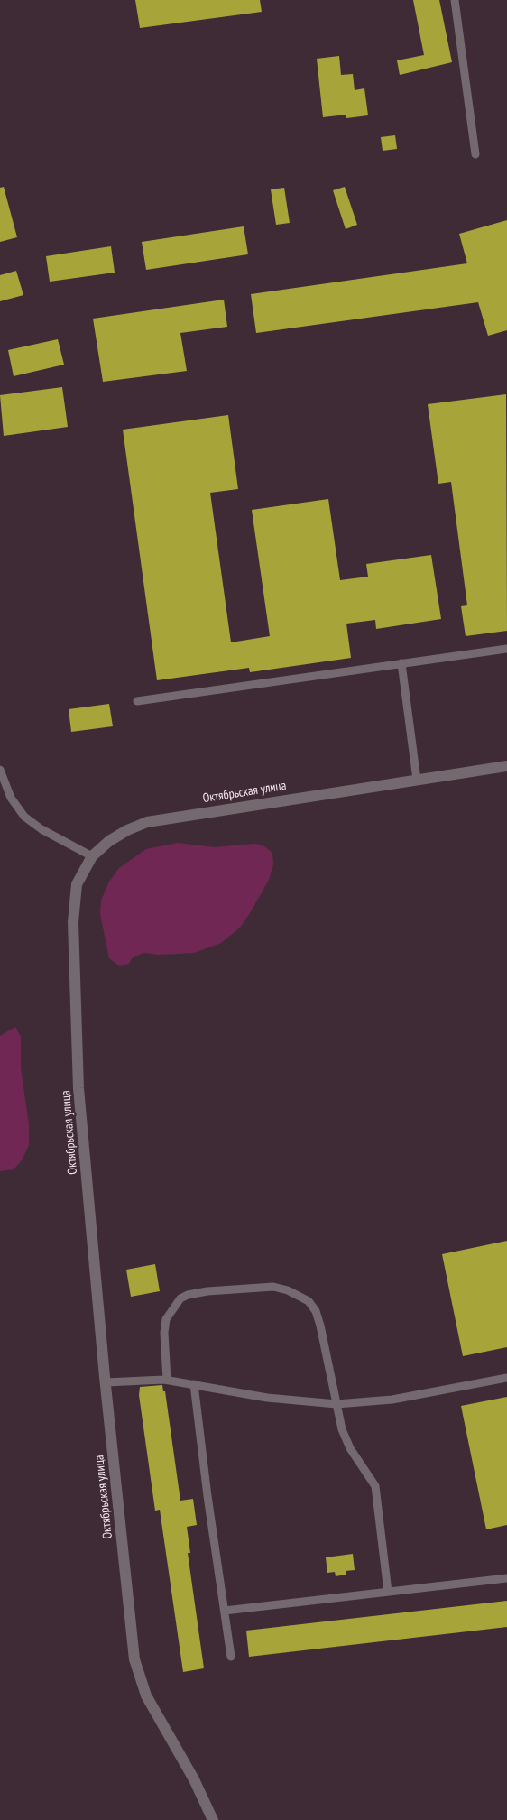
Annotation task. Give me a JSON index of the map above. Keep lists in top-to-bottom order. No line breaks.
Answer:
{"streets":{"street":["Октябрьская улица"]}}
